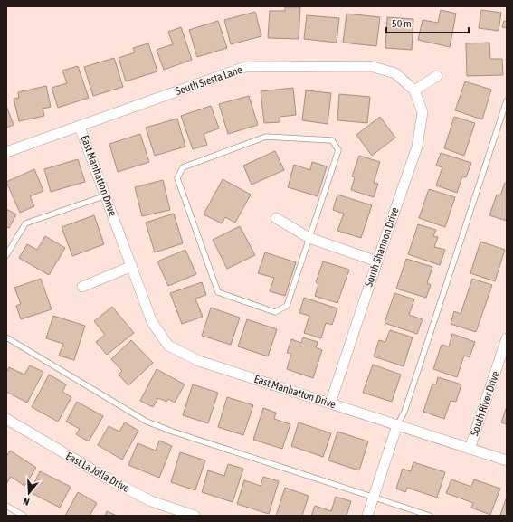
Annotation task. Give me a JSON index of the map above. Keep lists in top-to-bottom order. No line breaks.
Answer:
{"streets":{"street":["South Siesta Lane","East Manhatton Drive","South Shannon Drive","South River Drive","East La Jolla Drive"]},"crossings":[["South Siesta Lane","East Manhatton Drive"],["South Siesta Lane","South Shannon Drive"],["East Manhatton Drive","South Shannon Drive"],["East Manhatton Drive","South River Drive"]],"scale_bar":"50 m","north":"bottom"}
